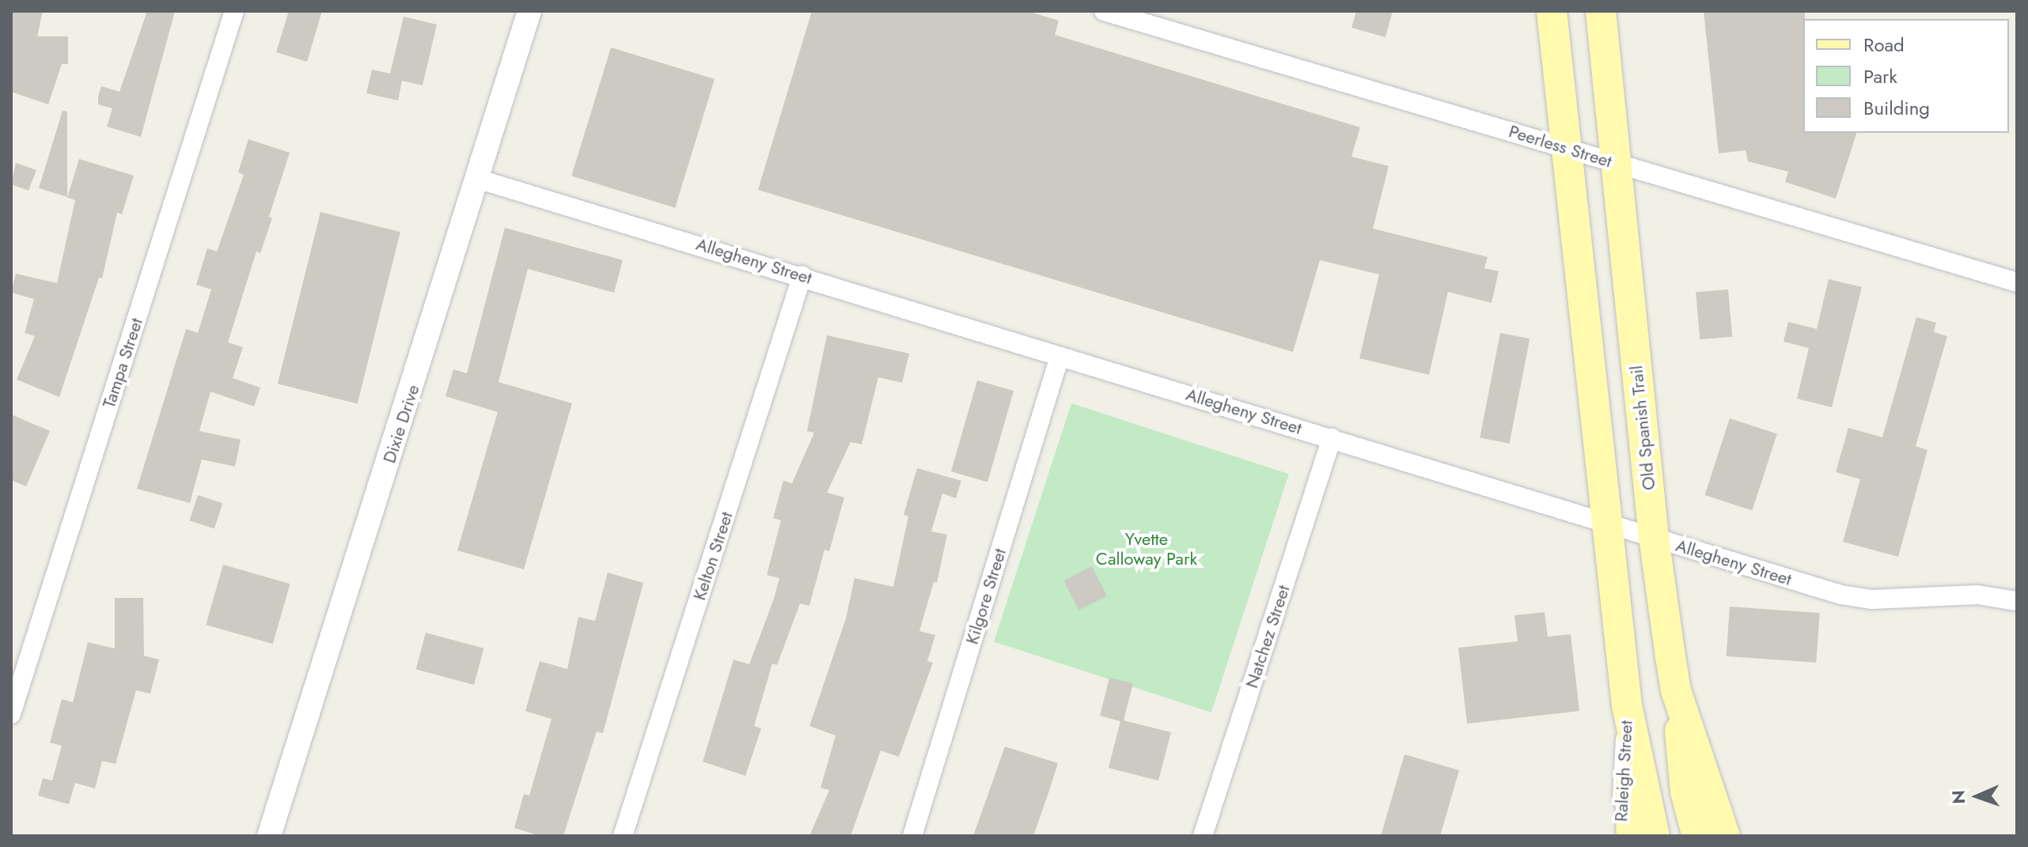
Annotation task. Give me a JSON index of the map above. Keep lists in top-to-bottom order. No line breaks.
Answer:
{"streets":{"main road":["Old Spanish Trail"],"street":["Peerless Street","Allegheny Street","Tampa Street","Dixie Drive","Kelton Street","Kilgore Street","Natchez Street","Raleigh Street"]},"crossings":[["Peerless Street","Old Spanish Trail"],["Allegheny Street","Dixie Drive"],["Allegheny Street","Old Spanish Trail"],["Allegheny Street","Kelton Street"],["Allegheny Street","Kilgore Street"],["Allegheny Street","Natchez Street"]],"parks":["Yvette Calloway Park"],"legend":["Road","Park","Building"],"north":"left"}
